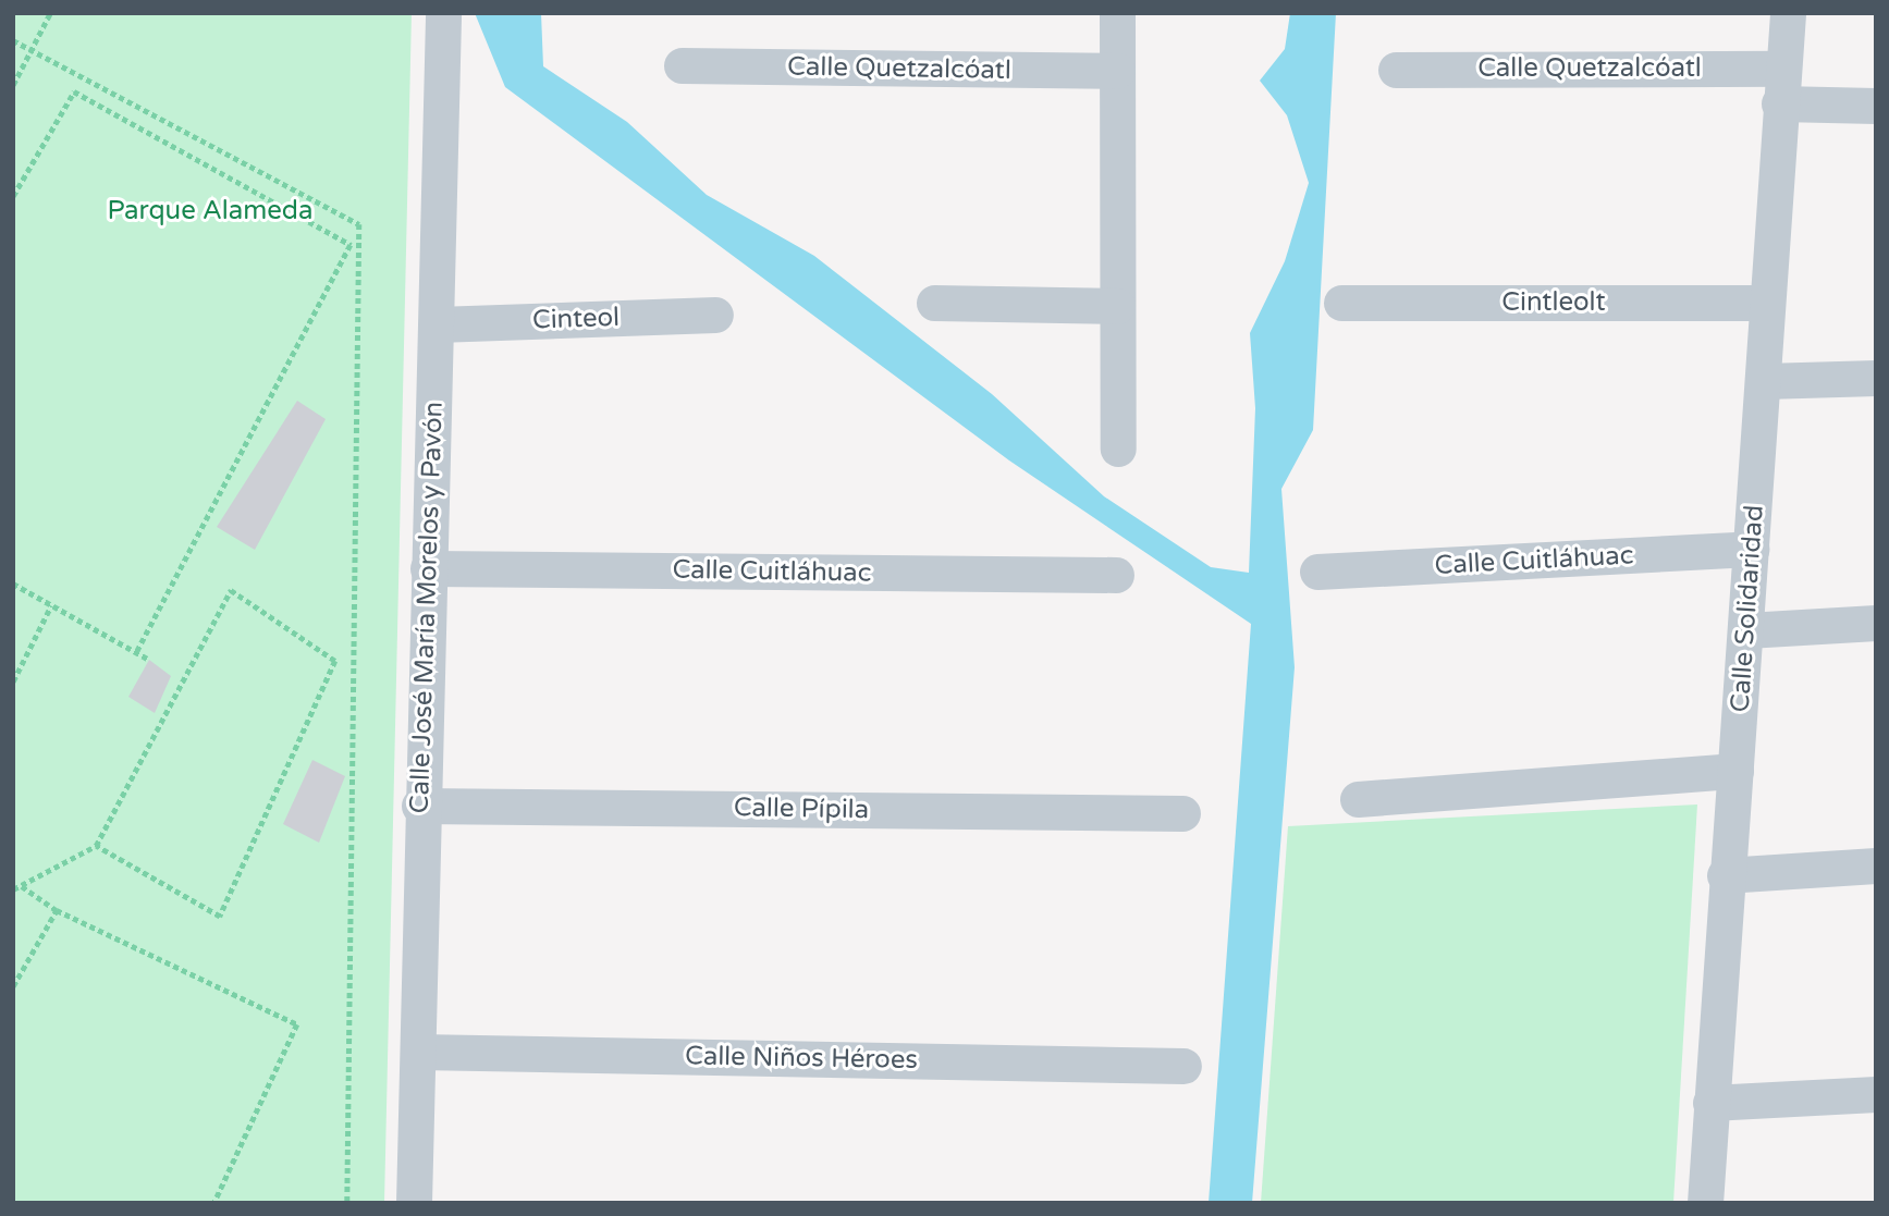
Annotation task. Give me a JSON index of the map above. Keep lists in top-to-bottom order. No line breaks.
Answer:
{"streets":{"street":["Calle Quetzalcóatl","Cintleolt","Cinteol","Calle Cuitláhuac","Calle José María Morelos y Pavón","Calle Solidaridad","Calle Pípila","Calle Niños Héroes"]},"crossings":[["Calle Quetzalcóatl","Calle Solidaridad"],["Cintleolt","Calle Solidaridad"],["Cinteol","Calle José María Morelos y Pavón"],["Calle Cuitláhuac","Calle José María Morelos y Pavón"],["Calle Cuitláhuac","Calle Solidaridad"],["Calle José María Morelos y Pavón","Calle Pípila"],["Calle José María Morelos y Pavón","Calle Niños Héroes"]],"parks":["Parque Alameda"]}
